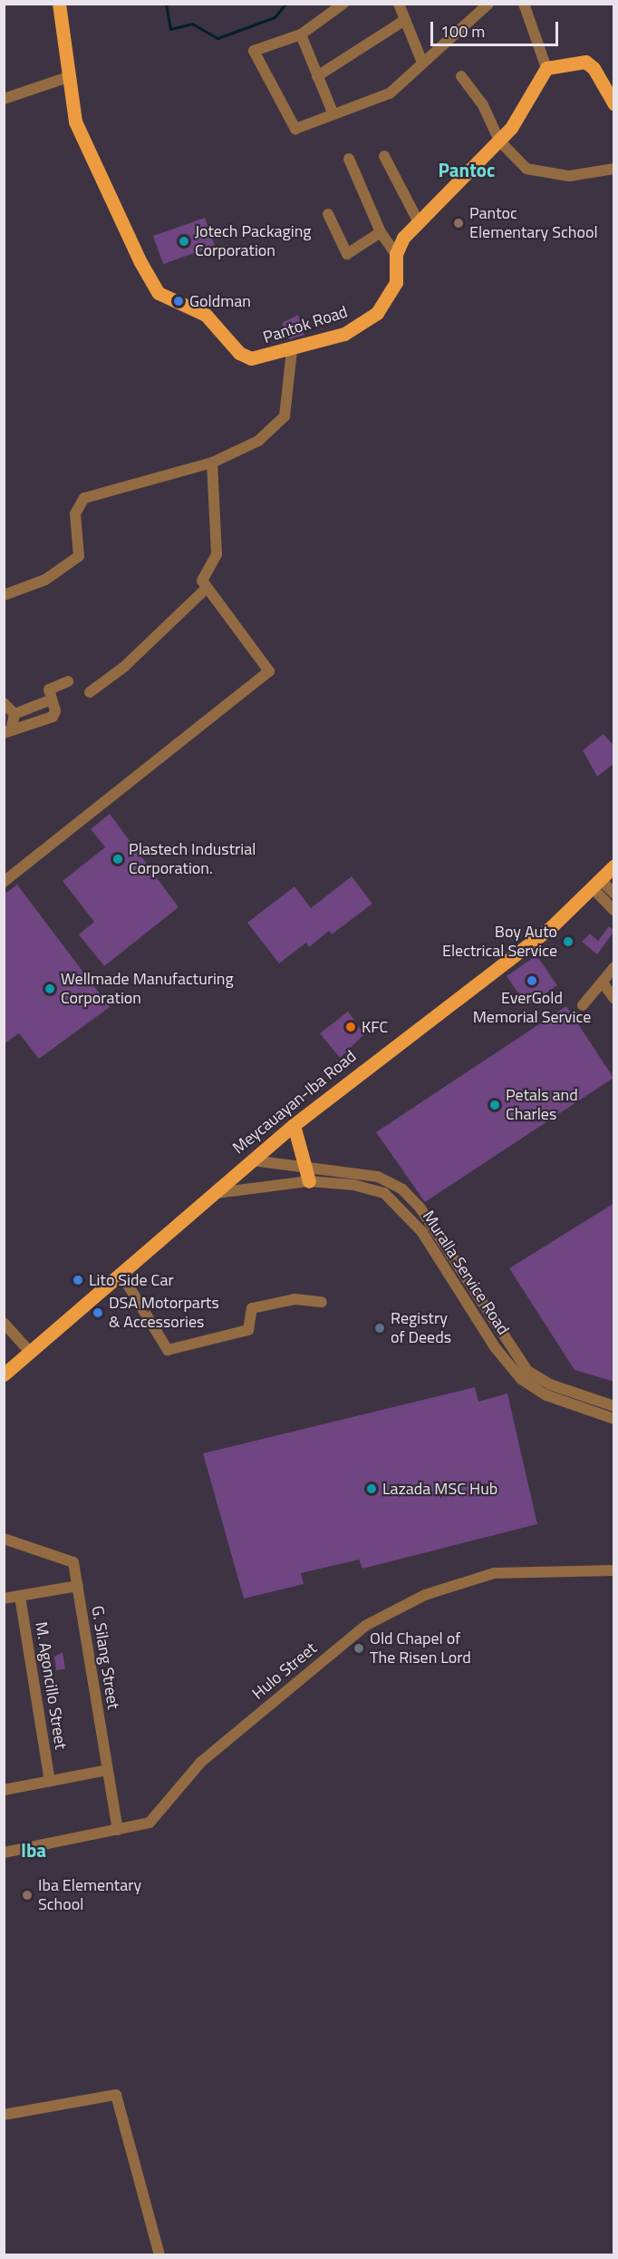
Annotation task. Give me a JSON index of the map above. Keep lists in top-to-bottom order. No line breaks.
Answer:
{"streets":{"main road":["Pantok Road","Meycauayan-Iba Road"],"street":["Muralla Service Road","G. Silang Street","Hulo Street","M. Agoncillo Street"]},"crossings":[["Meycauayan-Iba Road","Muralla Service Road"],["G. Silang Street","Hulo Street"]],"districts":["Pantoc","Iba"],"places":["Pantoc Elementary School","Jotech Packaging Corporation","Goldman","Plastech Industrial Corporation.","Boy Auto Electrical Service","EverGold Memorial Service","Wellmade Manufacturing Corporation","KFC","Petals and Charles","Lito Side Car","DSA Motorparts & Accessories","Registry of Deeds","Lazada MSC Hub","Old Chapel of The Risen Lord","Iba Elementary School"],"scale_bar":"100 m"}
